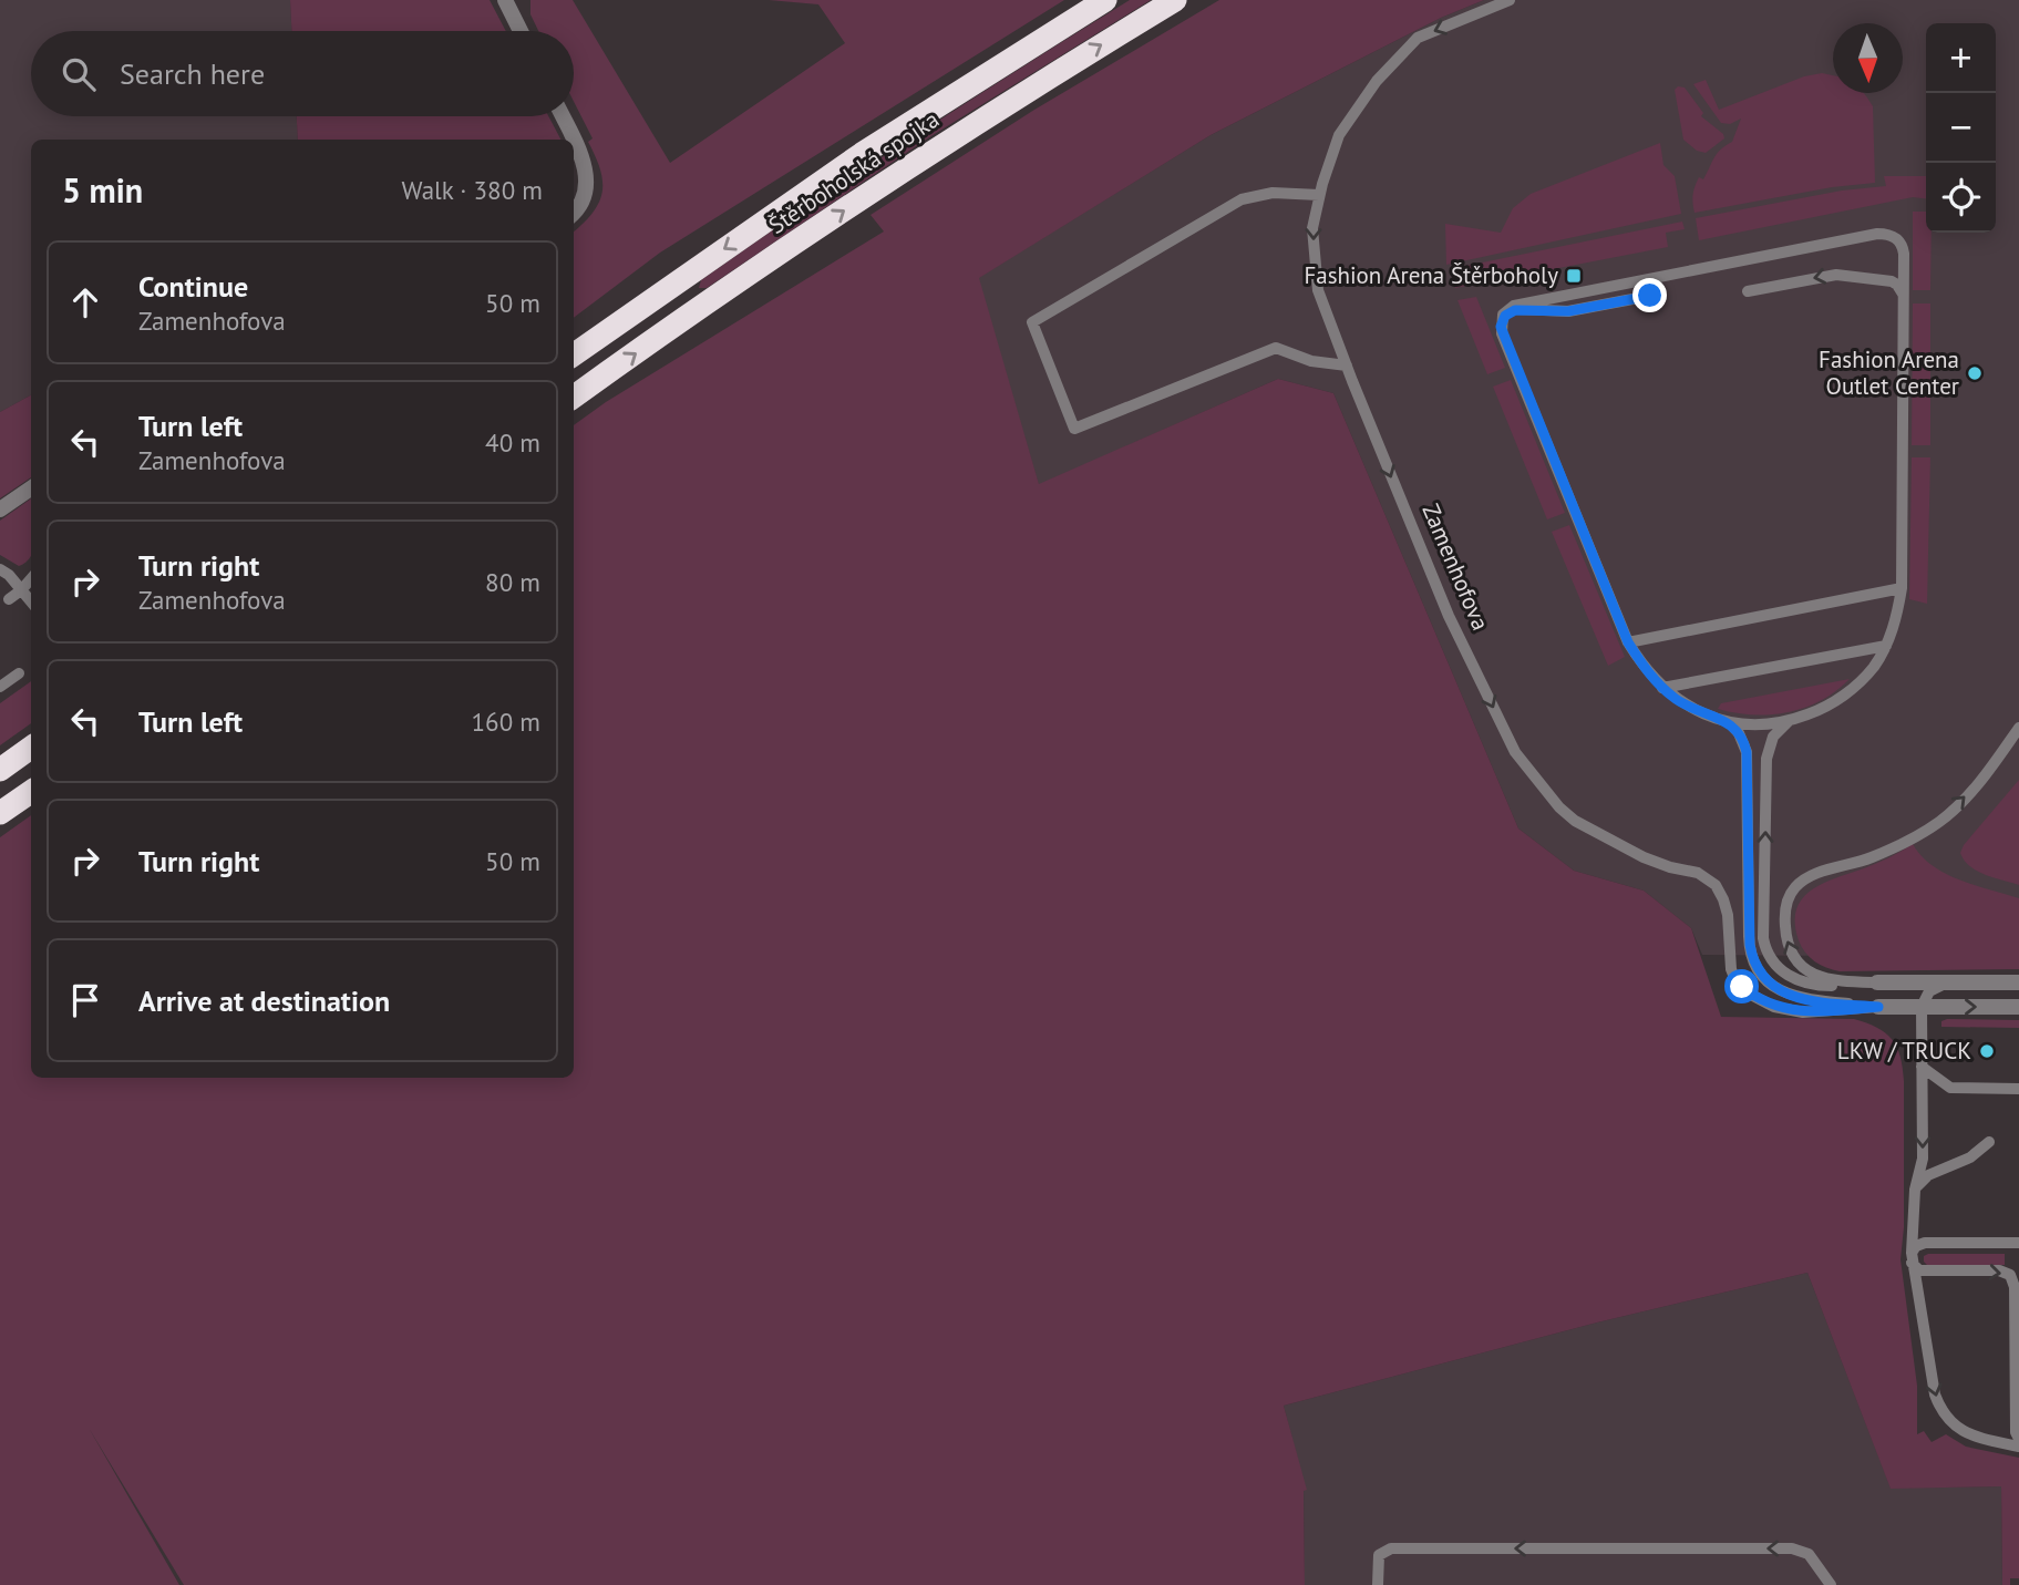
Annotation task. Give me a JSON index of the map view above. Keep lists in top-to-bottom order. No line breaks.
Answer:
{"streets":{"highway":["Štěrboholská spojka"],"street":["Zamenhofova"]},"places":{"transit":["Fashion Arena Štěrboholy"],"other":["Fashion Arena Outlet Center","LKW / TRUCK"]},"north":"bottom","page":{"map_buttons":["+","−"],"search":"Search here","heading":["5 min","Walk · 380 m"],"list":[["Continue","Zamenhofova","50 m"],["Turn left","Zamenhofova","40 m"],["Turn right","Zamenhofova","80 m"],["Turn left","160 m"],["Turn right","50 m"],"Arrive at destination"]}}
